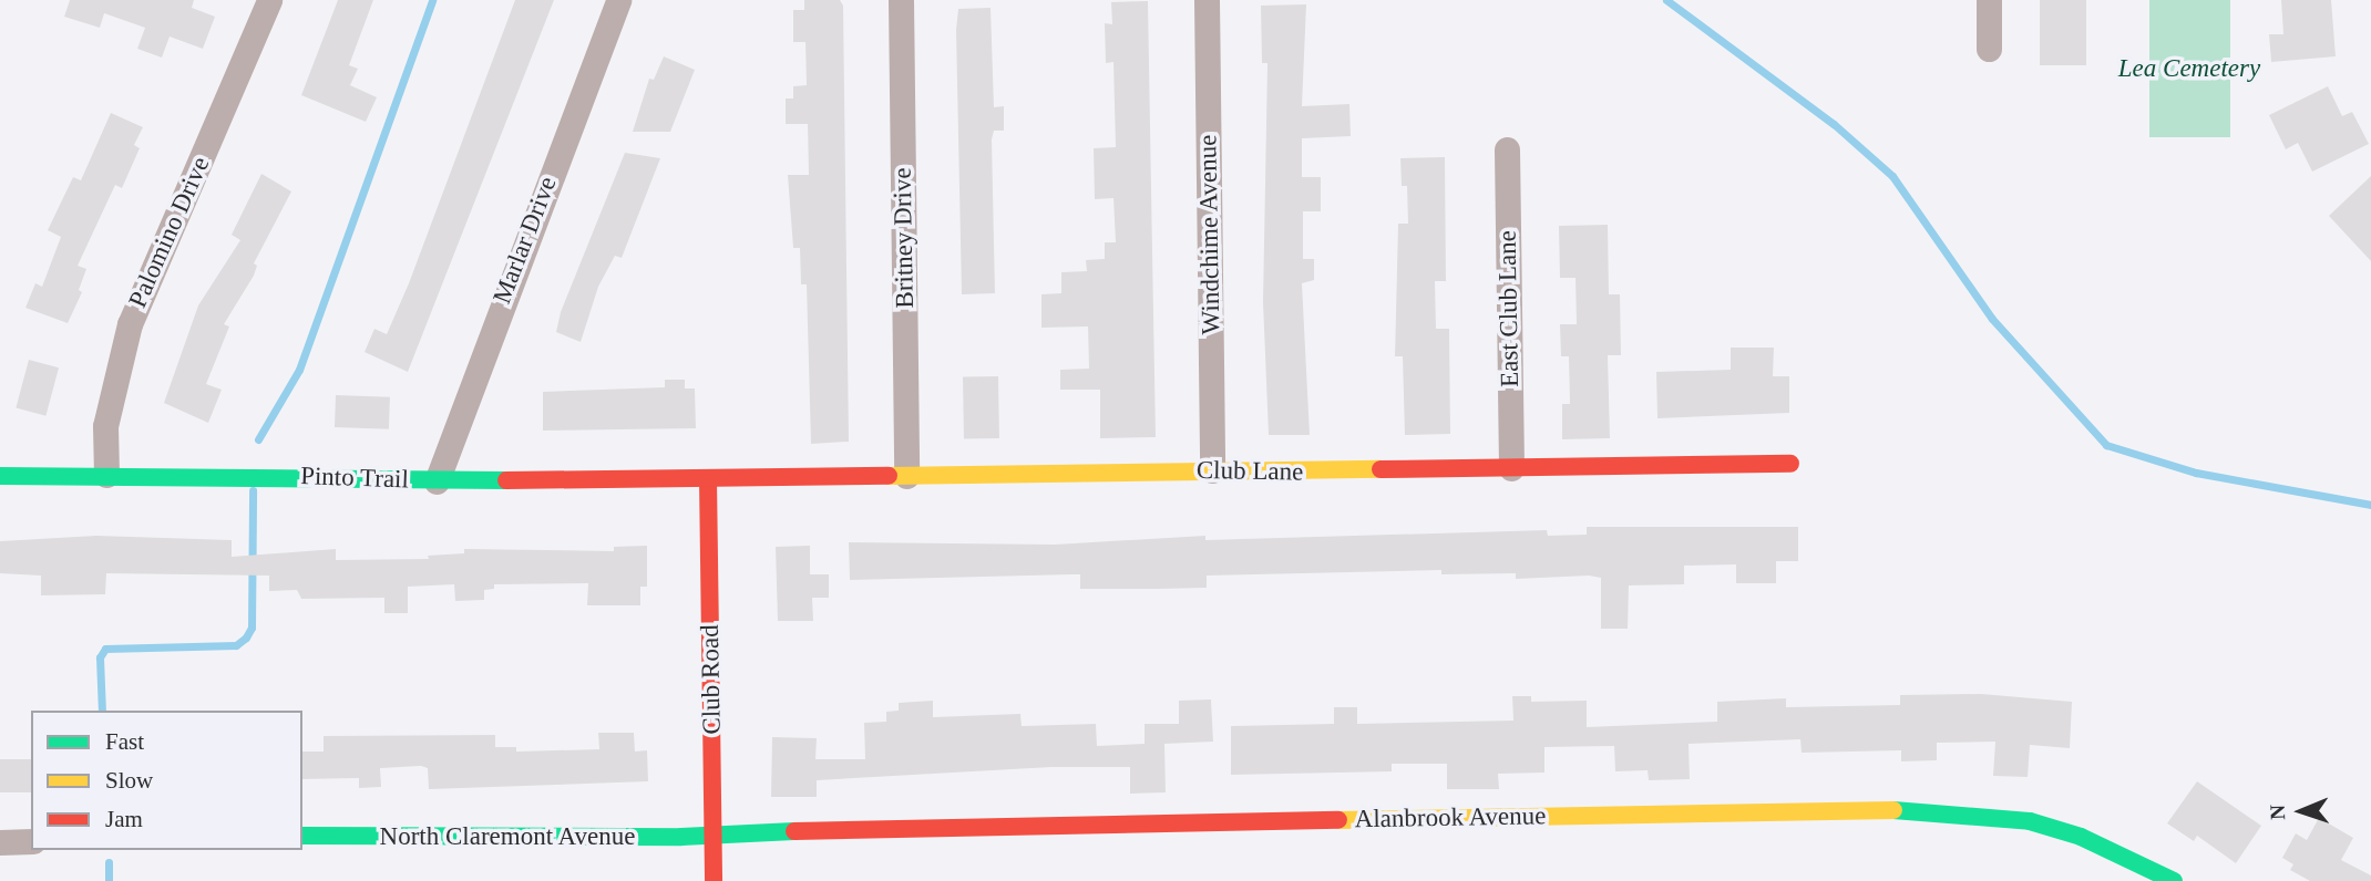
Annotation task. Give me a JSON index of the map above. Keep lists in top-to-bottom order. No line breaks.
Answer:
{"streets":{"street":["Palomino Drive","Windchime Avenue","Britney Drive","Marlar Drive","East Club Lane","Club Lane","Pinto Trail","Club Road","Alanbrook Avenue","North Claremont Avenue"]},"crossings":[["Palomino Drive","Pinto Trail"],["Windchime Avenue","Club Lane"],["Britney Drive","Club Lane"],["Marlar Drive","Pinto Trail"],["East Club Lane","Club Lane"],["Club Lane","Pinto Trail"],["Club Lane","Club Road"],["Pinto Trail","Club Road"],["Club Road","Alanbrook Avenue"],["Club Road","North Claremont Avenue"],["Alanbrook Avenue","North Claremont Avenue"]],"parks":["Lea Cemetery"],"legend":["Fast","Slow","Jam"],"north":"left"}
